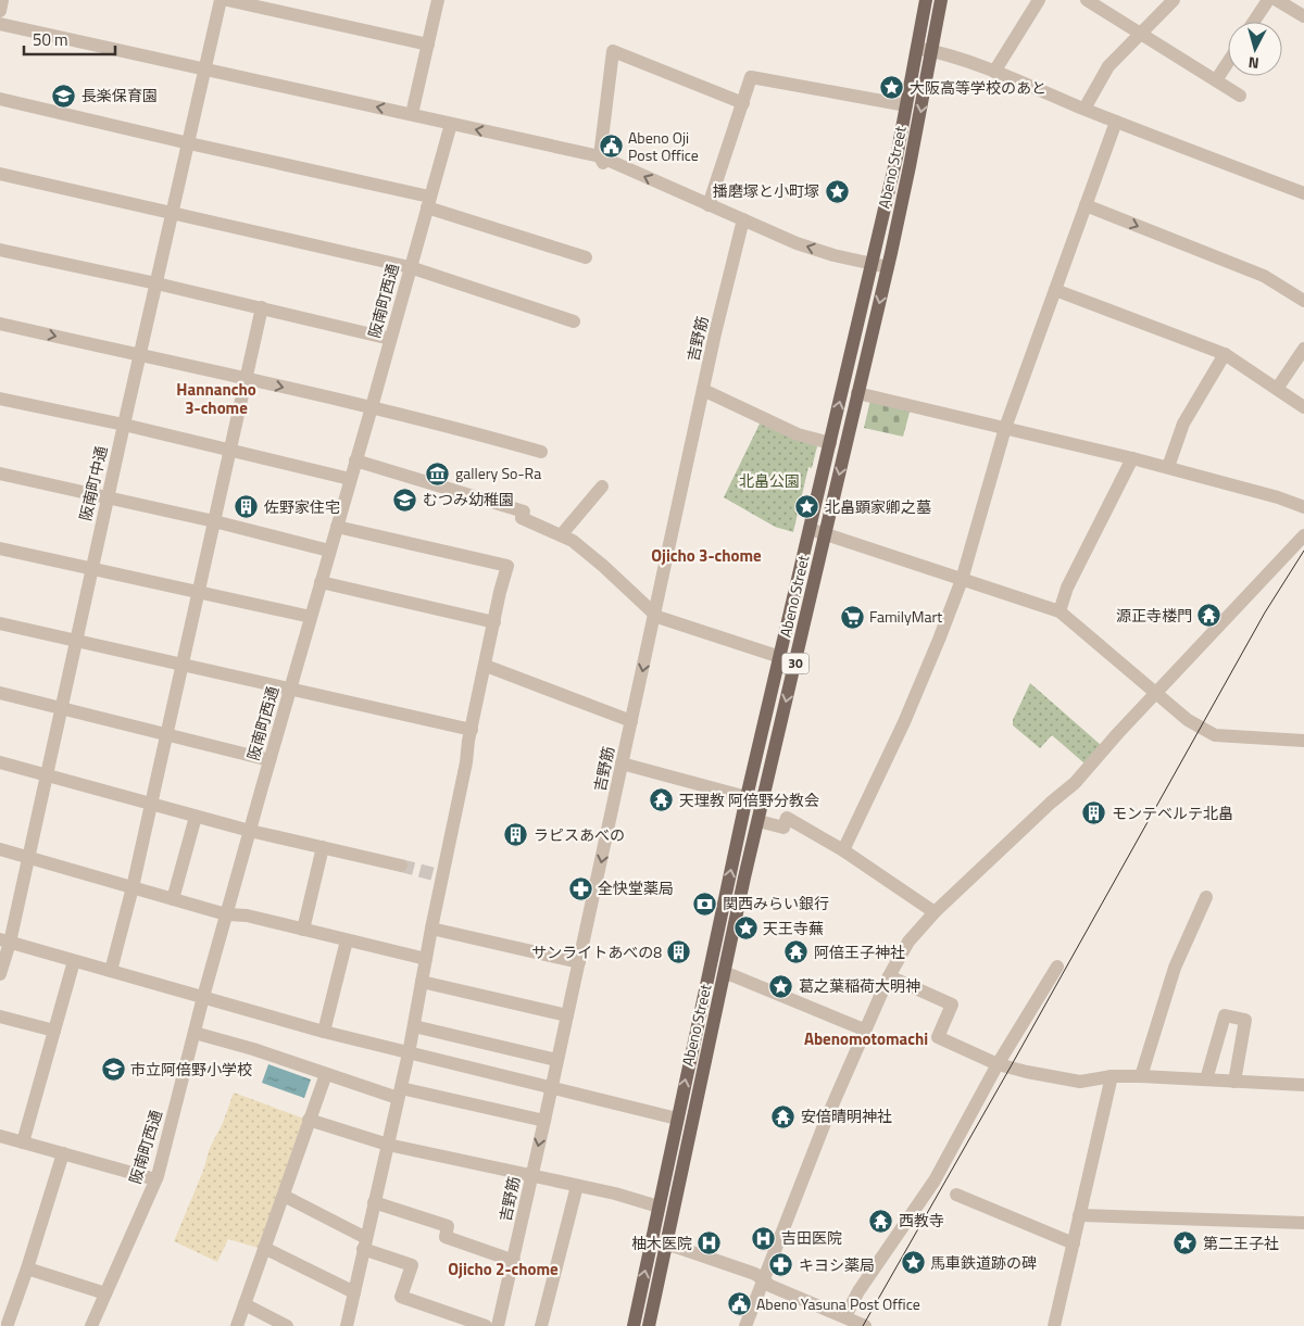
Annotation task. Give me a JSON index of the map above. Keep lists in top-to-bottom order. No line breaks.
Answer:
{"streets":{"main road":["Abeno Street","30"],"street":["阪南町西通","吉野筋","阪南町中通"]},"districts":["Hannancho 3-chome","Ojicho 3-chome","Abenomotomachi","Ojicho 2-chome"],"parks":["北畠公園"],"places":{"place":["大阪高等学校のあと","播磨塚と小町塚","北畠顕家卿之墓","天王寺蕪","葛之葉稲荷大明神","第二王子社","馬車鉄道跡の碑"],"school or university":["長楽保育園","むつみ幼稚園","市立阿倍野小学校"],"public building":["Abeno Oji Post Office","Abeno Yasuna Post Office"],"museum":["gallery So-Ra"],"building":["佐野家住宅","モンテベルテ北畠","ラピスあべの","サンライトあべの8"],"temple":["源正寺楼門","天理教 阿倍野分教会","阿倍王子神社","安倍晴明神社","西教寺"],"supermarket":["FamilyMart"],"pharmacy":["全快堂薬局","キヨシ薬局"],"bank":["関西みらい銀行"],"hospital":["吉田医院","柚木医院"]},"scale_bar":"50 m","north":"bottom"}
